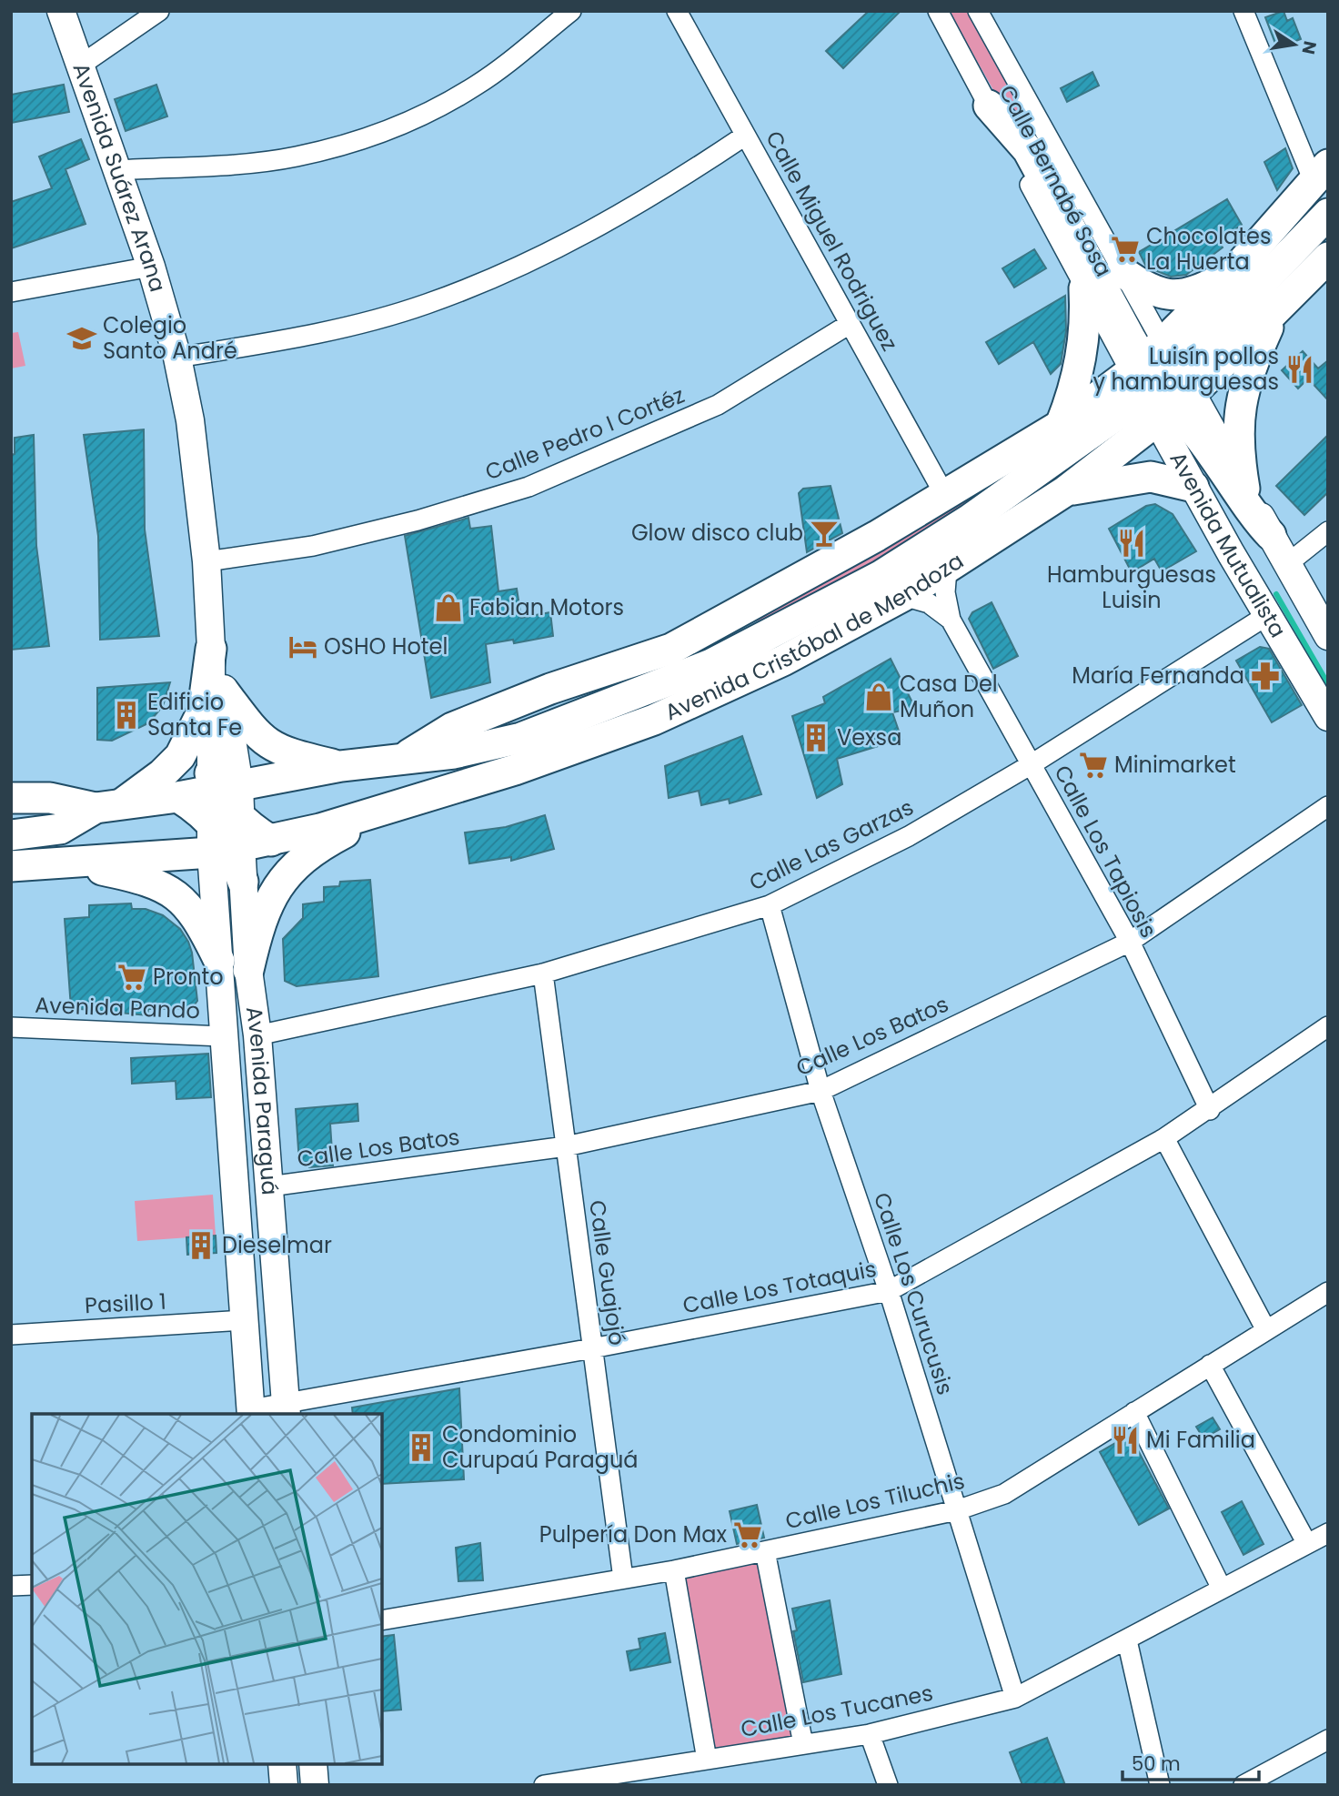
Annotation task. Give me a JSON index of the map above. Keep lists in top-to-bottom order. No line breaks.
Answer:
{"streets":{"main road":["Avenida Suárez Arana","Avenida Mutualista","Avenida Cristóbal de Mendoza","Avenida Paraguá"],"street":["Calle Bernabé Sosa","Calle Miguel Rodriguez","Calle Pedro I Cortéz","Calle Las Garzas","Calle Los Tapiosis","Avenida Pando","Calle Los Batos","Calle Guajojó","Calle Los Totaquis","Calle Los Curucusis","Pasillo 1","Calle Los Tiluchis","Calle Los Tucanes"]},"crossings":[["Avenida Suárez Arana","Calle Pedro I Cortéz"],["Avenida Suárez Arana","Avenida Cristóbal de Mendoza"],["Calle Bernabé Sosa","Avenida Mutualista"],["Calle Bernabé Sosa","Avenida Cristóbal de Mendoza"],["Calle Miguel Rodriguez","Calle Pedro I Cortéz"],["Calle Miguel Rodriguez","Avenida Cristóbal de Mendoza"],["Avenida Mutualista","Avenida Cristóbal de Mendoza"],["Avenida Mutualista","Calle Las Garzas"],["Avenida Cristóbal de Mendoza","Calle Los Tapiosis"],["Avenida Cristóbal de Mendoza","Avenida Paraguá"],["Calle Las Garzas","Calle Los Tapiosis"],["Calle Las Garzas","Avenida Paraguá"],["Calle Las Garzas","Calle Guajojó"],["Calle Las Garzas","Calle Los Curucusis"],["Calle Los Tapiosis","Calle Los Batos"],["Calle Los Tapiosis","Calle Los Totaquis"],["Avenida Pando","Avenida Paraguá"],["Calle Los Batos","Avenida Paraguá"],["Calle Los Batos","Calle Guajojó"],["Calle Los Batos","Calle Los Curucusis"],["Avenida Paraguá","Calle Los Totaquis"],["Avenida Paraguá","Pasillo 1"],["Calle Guajojó","Calle Los Totaquis"],["Calle Guajojó","Calle Los Tiluchis"],["Calle Los Totaquis","Calle Los Curucusis"],["Calle Los Curucusis","Calle Los Tiluchis"],["Calle Los Curucusis","Calle Los Tucanes"]],"places":{"supermarket":["Chocolates La Huerta","Minimarket","Pronto","Pulpería Don Max"],"school or university":["Colegio Santo André"],"restaurant":["Luisín pollos y hamburguesas","Hamburguesas Luisin","Mi Familia"],"bar":["Glow disco club"],"shop":["Fabian Motors","Casa Del Muñon"],"hotel":["OSHO Hotel"],"pharmacy":["María Fernanda"],"building":["Edificio Santa Fe","Vexsa","Dieselmar","Condominio Curupaú Paraguá"]},"scale_bar":"50 m","north":"right"}
